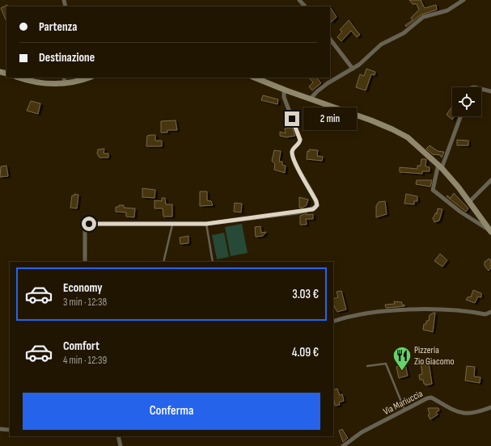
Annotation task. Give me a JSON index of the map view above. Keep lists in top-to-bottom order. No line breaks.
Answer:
{"streets":{"street":["Via Mariuccia"]},"places":{"restaurant":["Pizzeria Zio Giacomo"]},"page":{"banner":["Partenza","Destinazione"],"bubble":"2 min","list":[{"name":"Economy","note":"3 min · 12:38","value":"3.03 €"},{"name":"Comfort","note":"4 min · 12:39","value":"4.09 €"}],"buttons":"Conferma"}}
